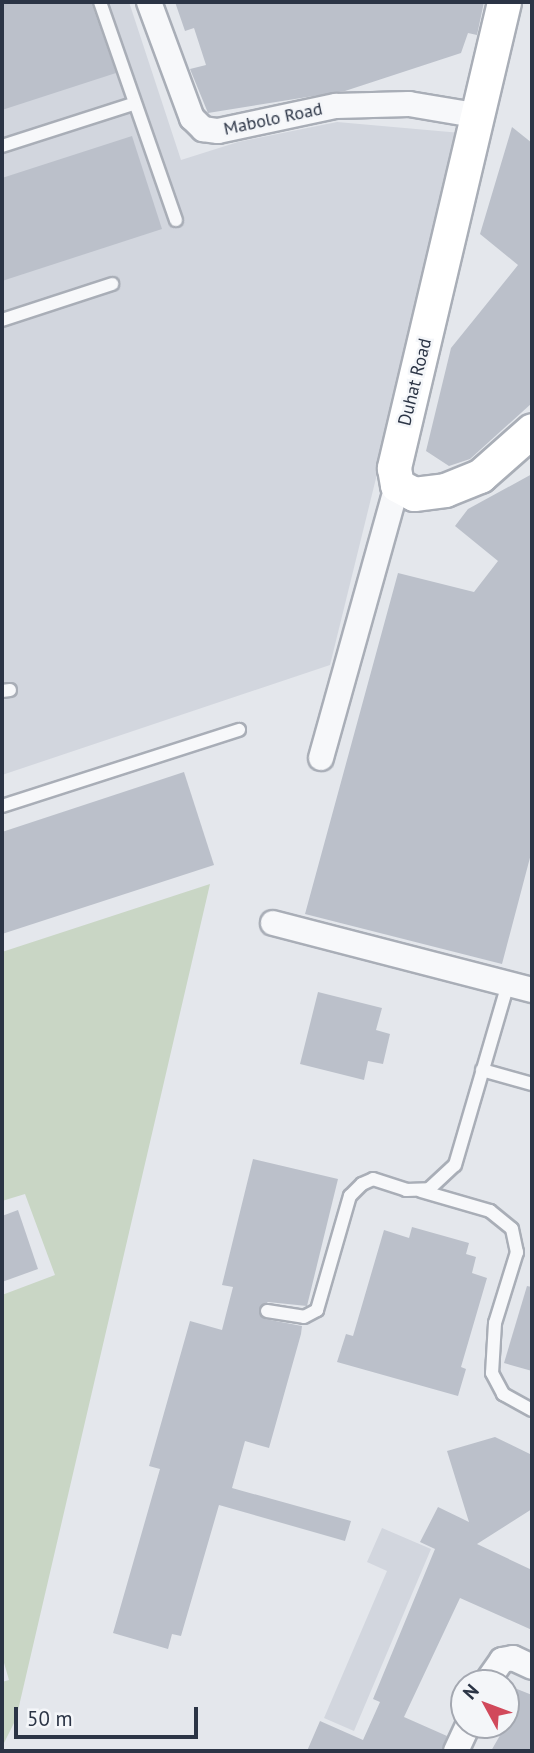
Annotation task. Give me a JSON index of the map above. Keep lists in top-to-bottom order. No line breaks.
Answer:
{"streets":{"street":["Mabolo Road","Duhat Road"]},"crossings":[["Mabolo Road","Duhat Road"]],"scale_bar":"50 m","north":"top left"}
